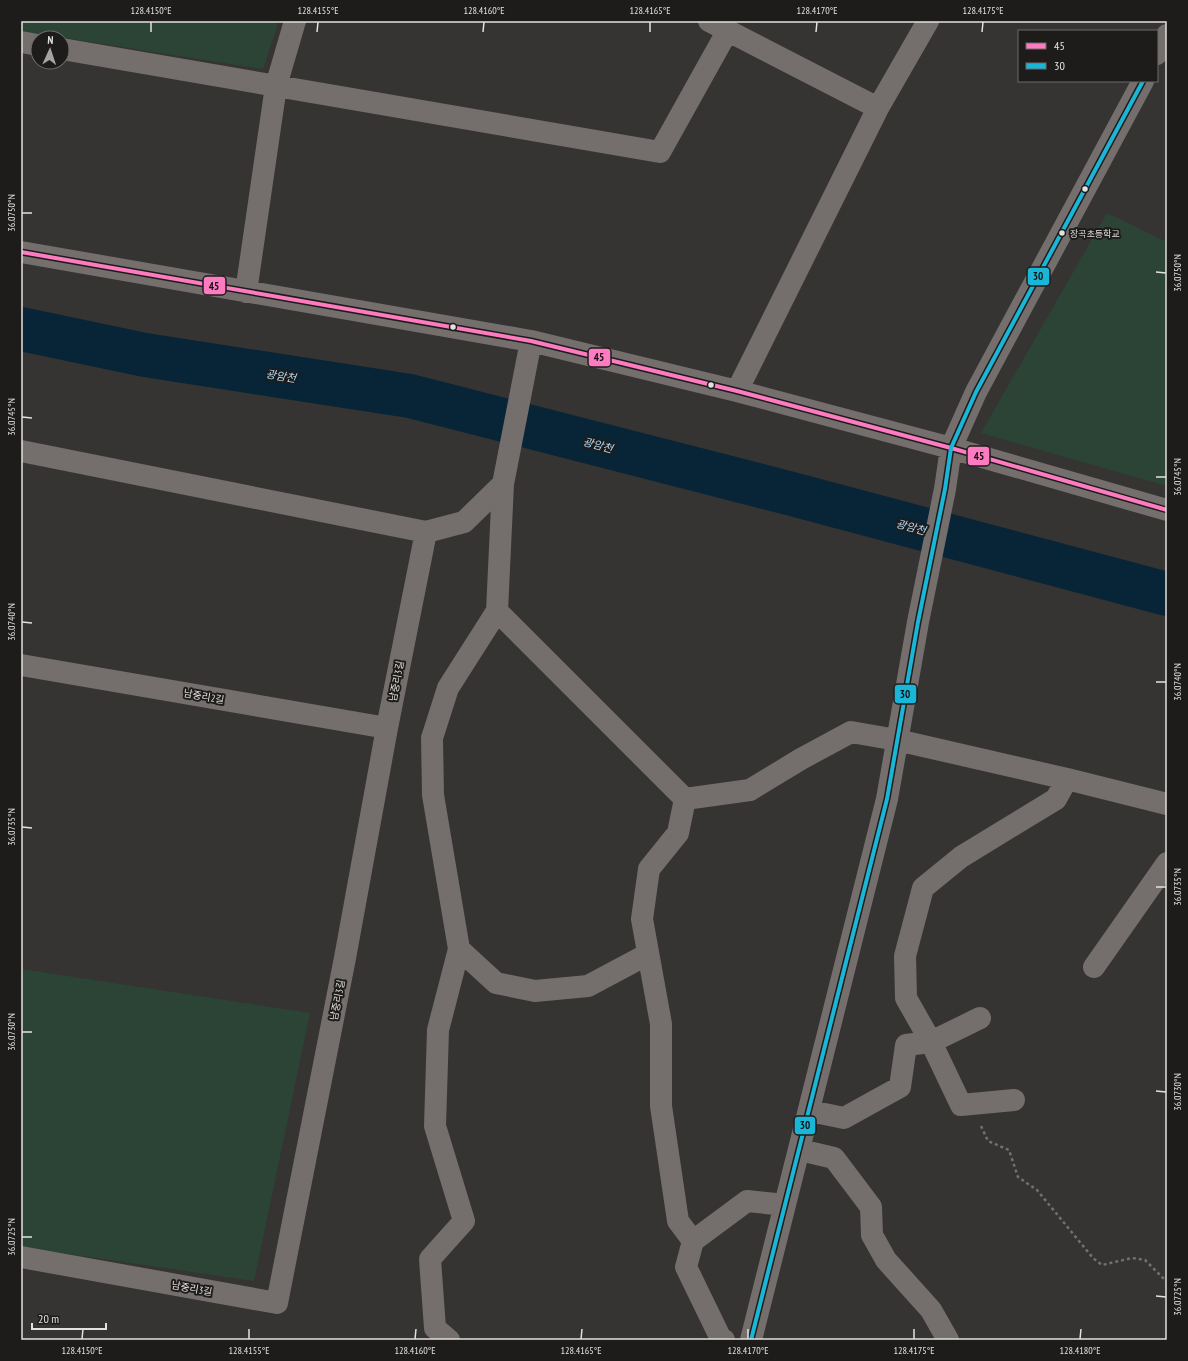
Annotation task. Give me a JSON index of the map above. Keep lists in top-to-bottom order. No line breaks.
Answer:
{"streets":{"street":["남중리3길","남중리2길"]},"crossings":[["남중리3길","남중리2길"]],"water":["광암천"],"places":["장곡초등학교"],"lines":["transit line 30","transit line 45"],"legend":["45","30"],"scale_bar":"20 m","north":"top","coordinates":["128.4150°E","128.4155°E","128.4160°E","128.4165°E","128.4170°E","128.4175°E","36.0750°N","36.0745°N","36.0740°N","36.0735°N","36.0730°N","36.0725°N","128.4180°E"]}
